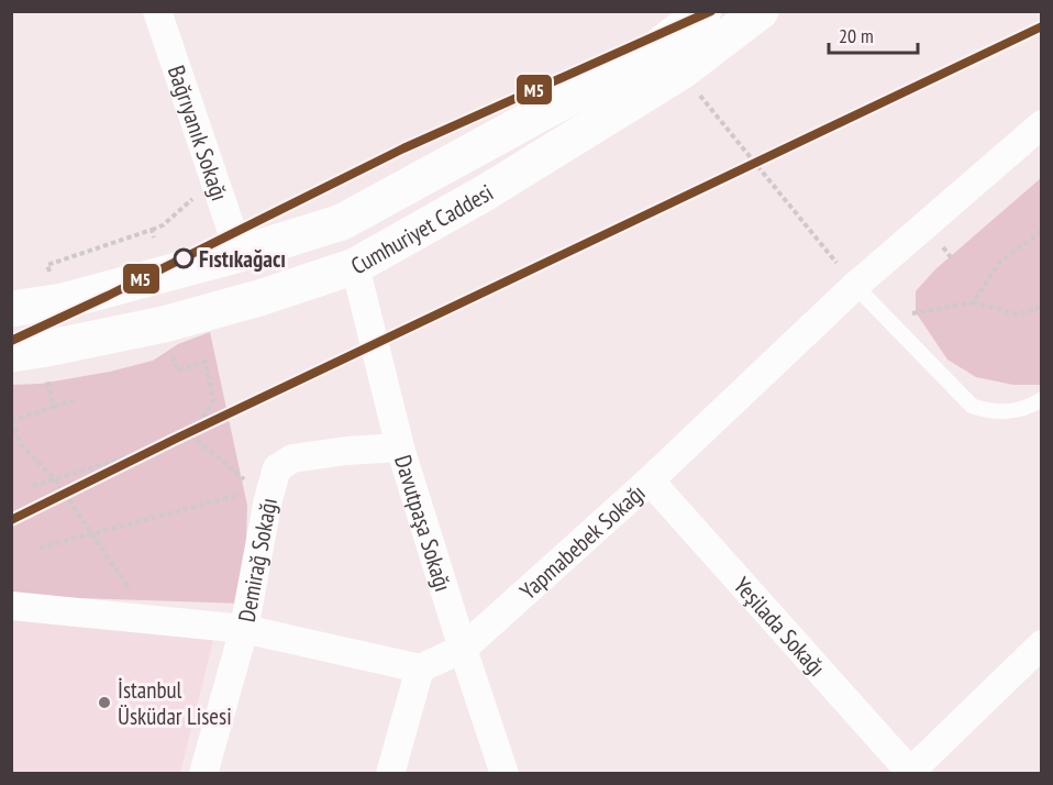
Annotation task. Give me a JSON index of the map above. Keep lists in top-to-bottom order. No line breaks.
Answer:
{"streets":{"main road":["Cumhuriyet Caddesi"],"street":["Bağrıyanık Sokağı","Davutpaşa Sokağı","Yapmabebek Sokağı","Demirağ Sokağı","Yeşilada Sokağı"]},"crossings":[["Bağrıyanık Sokağı","Cumhuriyet Caddesi"],["Cumhuriyet Caddesi","Davutpaşa Sokağı"],["Davutpaşa Sokağı","Yapmabebek Sokağı"],["Davutpaşa Sokağı","Demirağ Sokağı"],["Yapmabebek Sokağı","Yeşilada Sokağı"]],"places":["Fıstıkağacı","İstanbul Üsküdar Lisesi"],"lines":["transit line M5"],"scale_bar":"20 m"}
